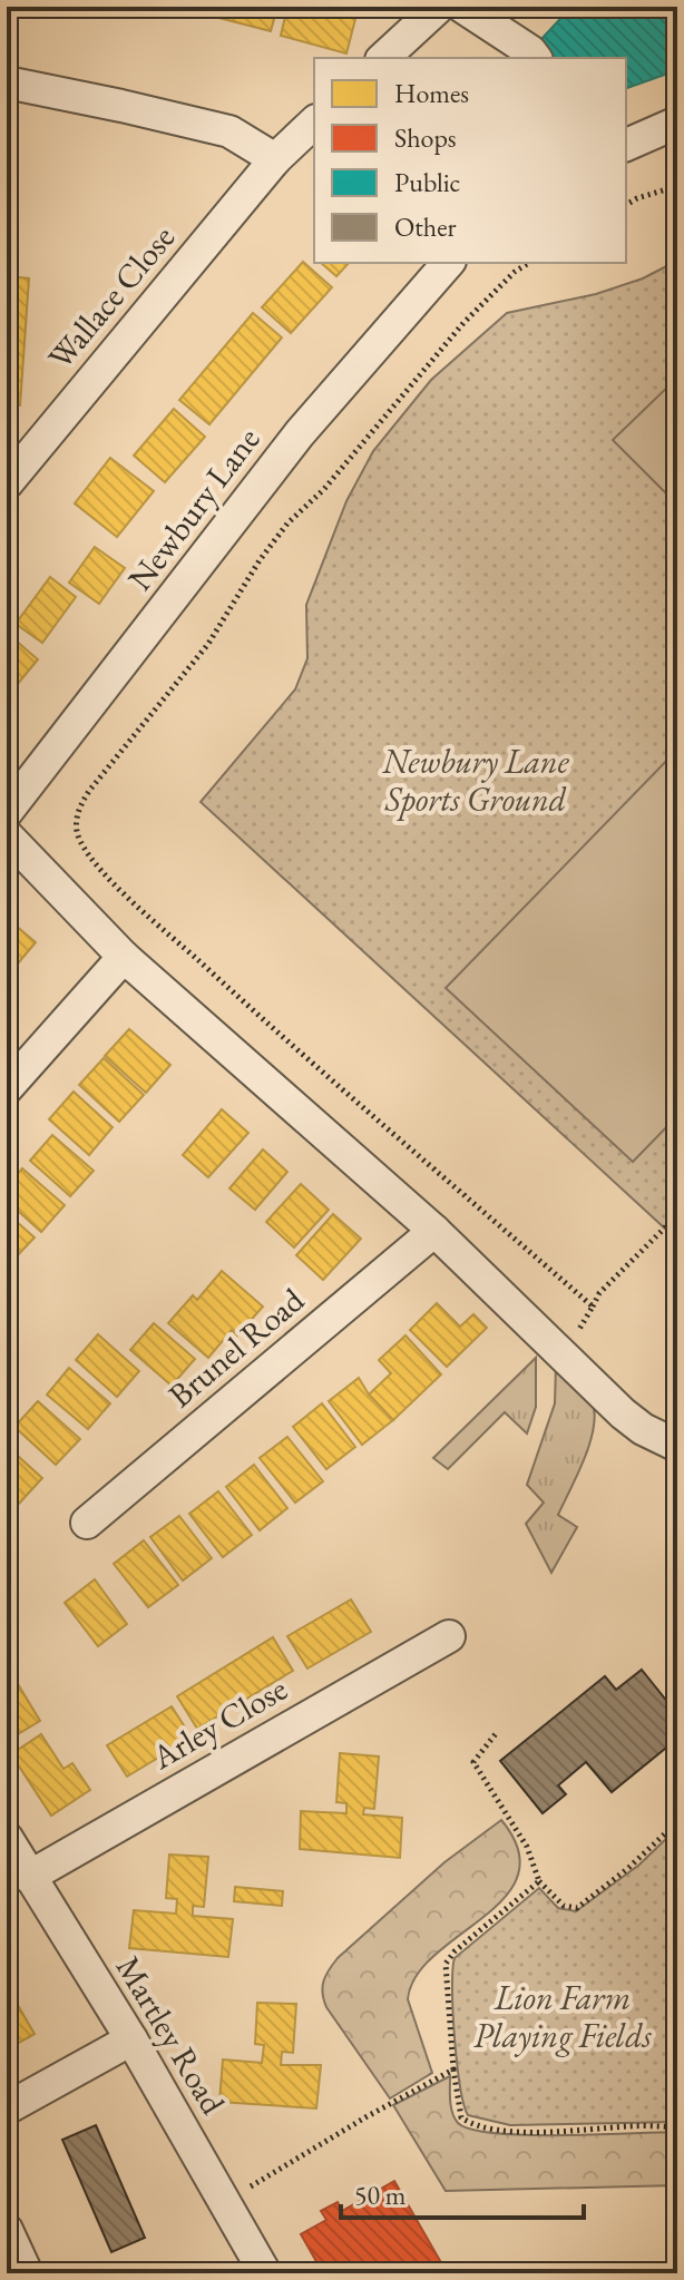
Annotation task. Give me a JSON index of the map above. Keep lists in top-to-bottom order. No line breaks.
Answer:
{"streets":{"street":["Wallace Close","Newbury Lane","Brunel Road","Arley Close","Martley Road"]},"crossings":[["Arley Close","Martley Road"]],"parks":["Newbury Lane Sports Ground","Lion Farm Playing Fields"],"legend":["Homes","Shops","Public","Other"],"scale_bar":"50 m"}
